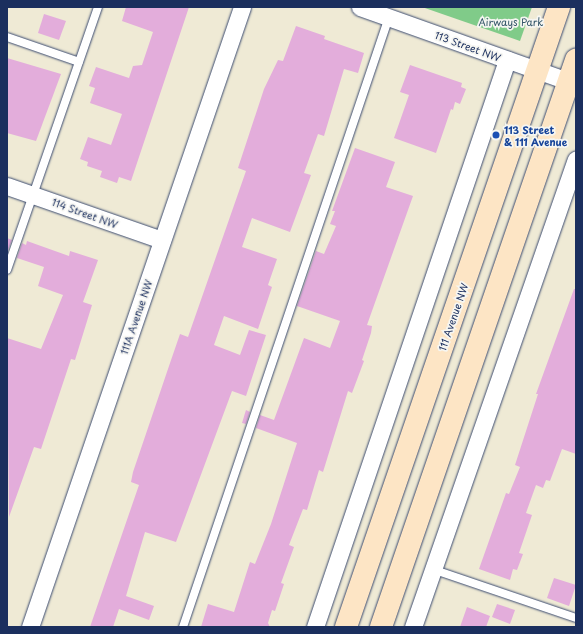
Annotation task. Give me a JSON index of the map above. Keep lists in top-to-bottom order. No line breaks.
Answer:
{"streets":{"main road":["111 Avenue NW"],"street":["113 Street NW","114 Street NW","111A Avenue NW"]},"crossings":[["113 Street NW","111 Avenue NW"],["114 Street NW","111A Avenue NW"]],"parks":["Airways Park"],"places":["113 Street & 111 Avenue"]}
